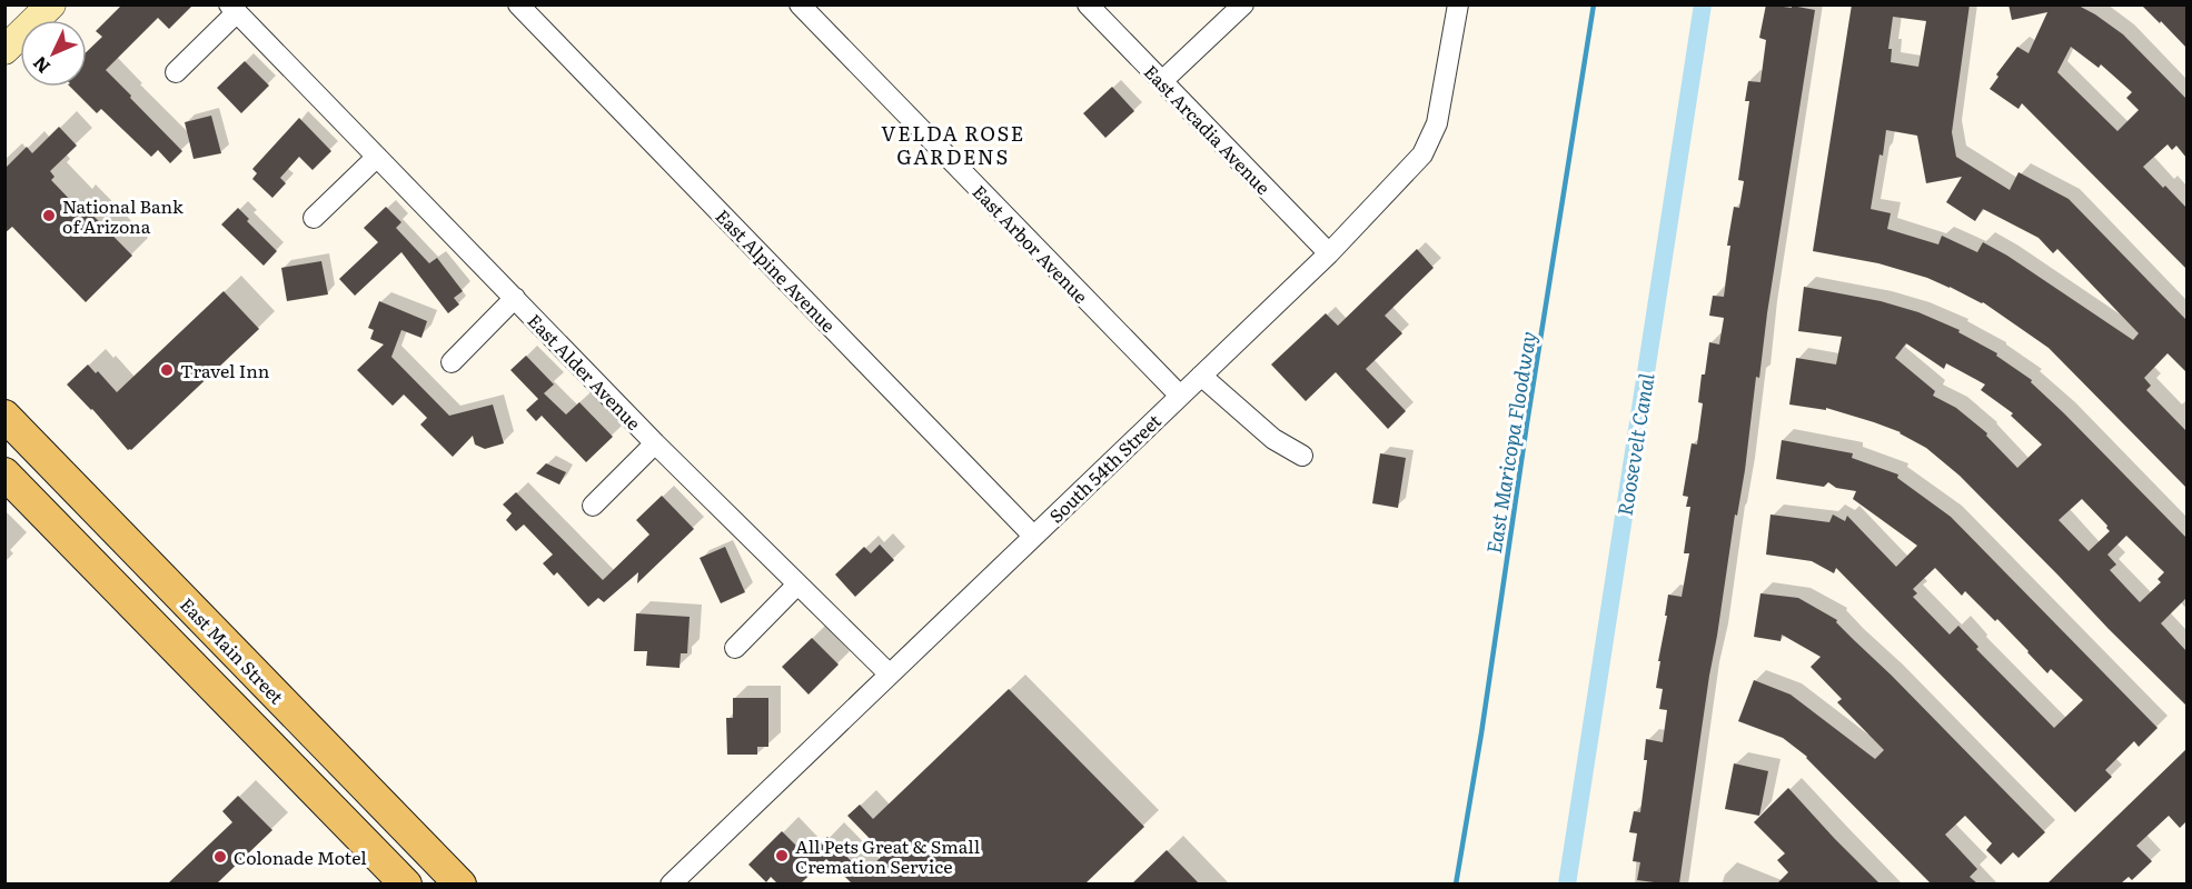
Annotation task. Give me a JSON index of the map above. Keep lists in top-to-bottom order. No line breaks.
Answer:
{"streets":{"main road":["East Main Street"],"street":["East Arcadia Avenue","East Arbor Avenue","East Alpine Avenue","East Alder Avenue","South 54th Street"]},"crossings":[["East Arcadia Avenue","South 54th Street"],["East Arbor Avenue","South 54th Street"],["East Alpine Avenue","South 54th Street"],["East Alder Avenue","South 54th Street"]],"districts":["VELDA ROSE GARDENS"],"water":["East Maricopa Floodway","Roosevelt Canal"],"places":["National Bank of Arizona","Travel Inn","All Pets Great & Small Cremation Service","Colonade Motel"],"north":"bottom left"}
